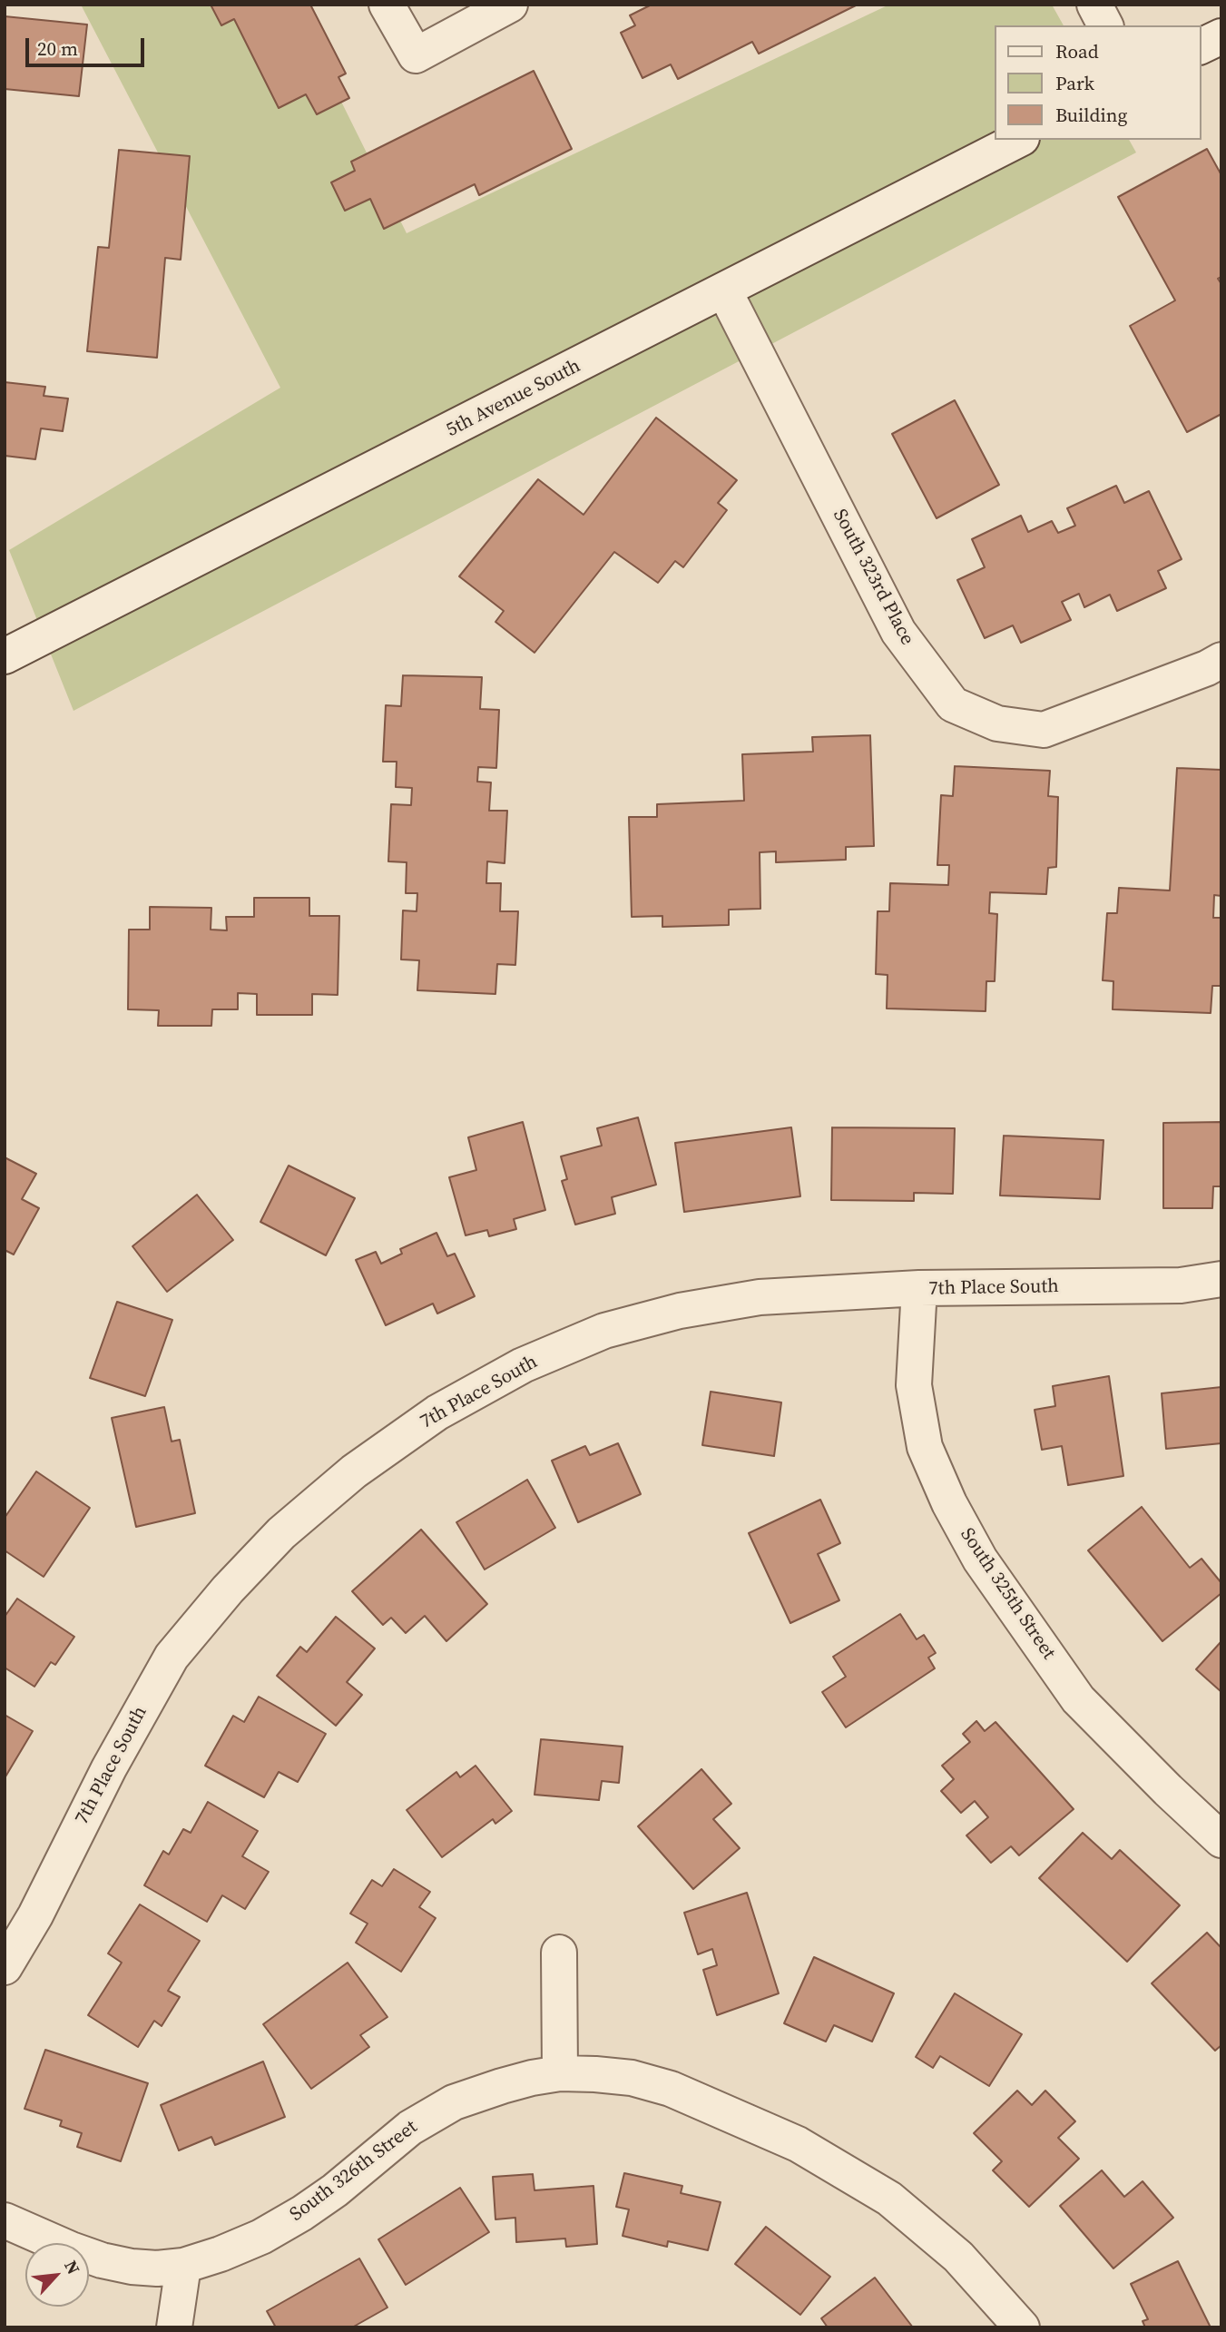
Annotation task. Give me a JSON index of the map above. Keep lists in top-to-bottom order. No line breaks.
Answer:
{"streets":{"street":["5th Avenue South","South 323rd Place","7th Place South","South 325th Street","South 326th Street"]},"crossings":[["5th Avenue South","South 323rd Place"],["7th Place South","South 325th Street"]],"legend":["Road","Park","Building"],"scale_bar":"20 m","north":"top right"}
